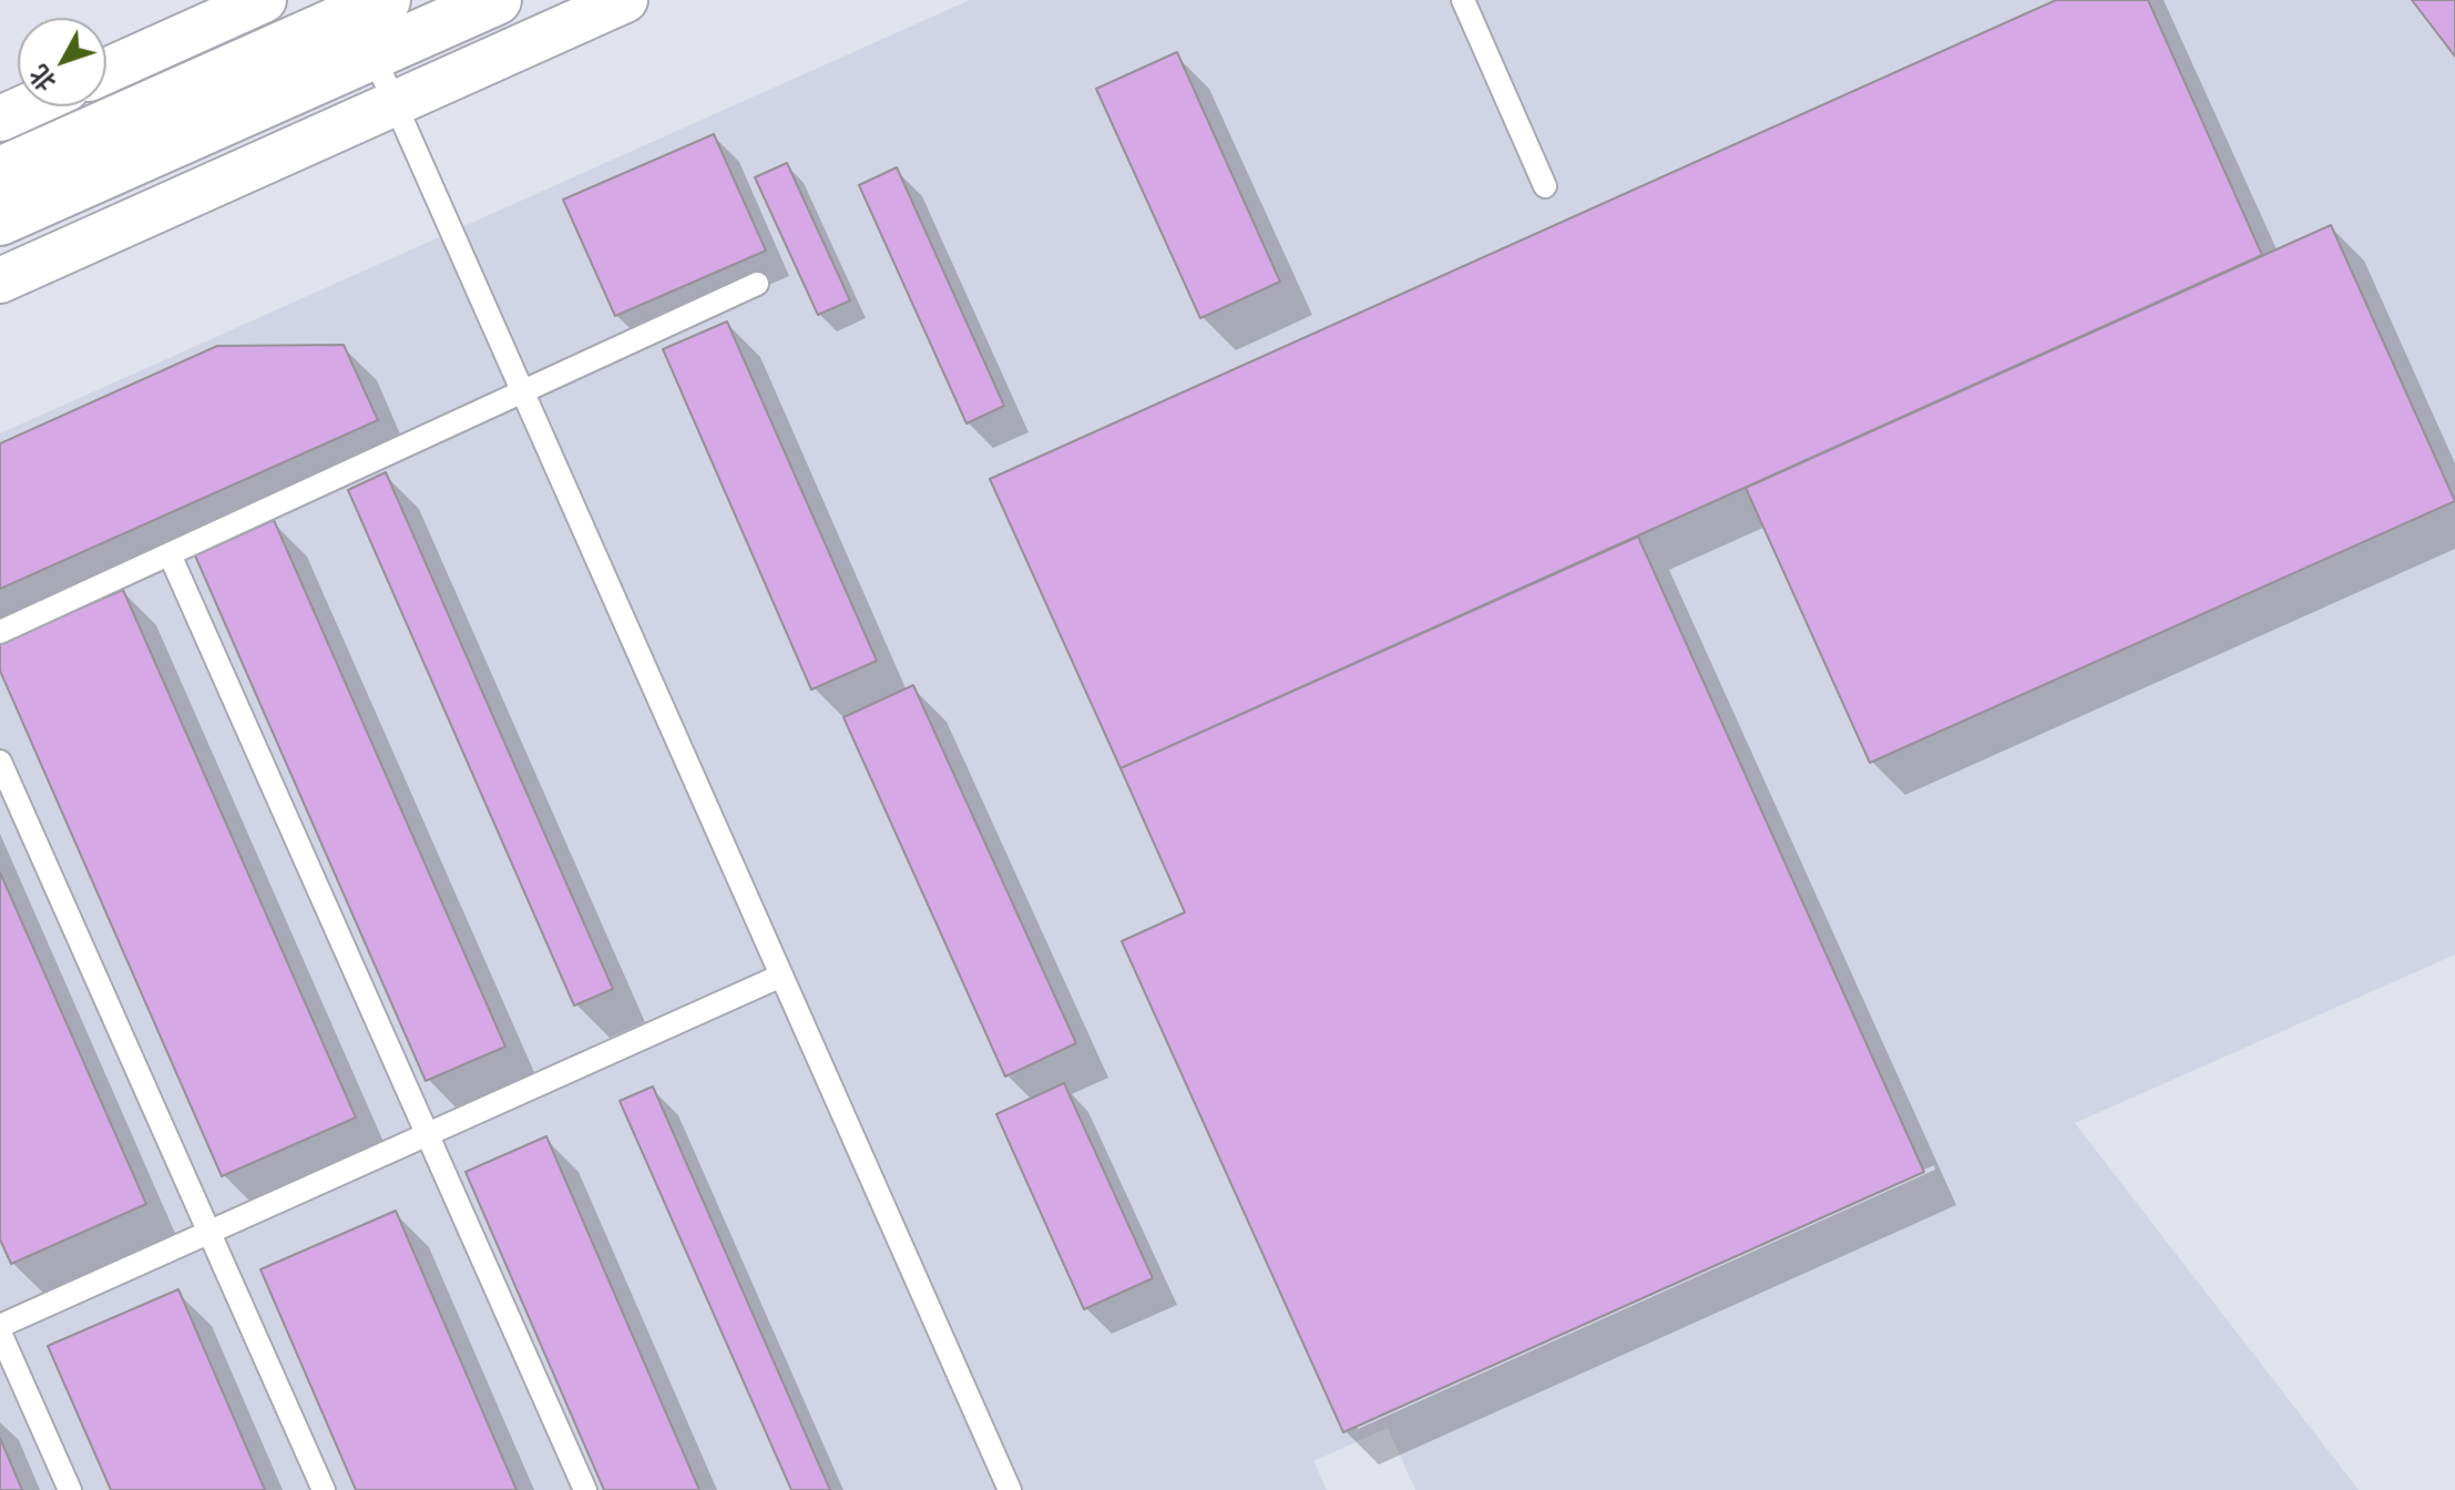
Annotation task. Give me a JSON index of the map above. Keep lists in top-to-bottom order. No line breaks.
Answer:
{"north":"bottom left"}
